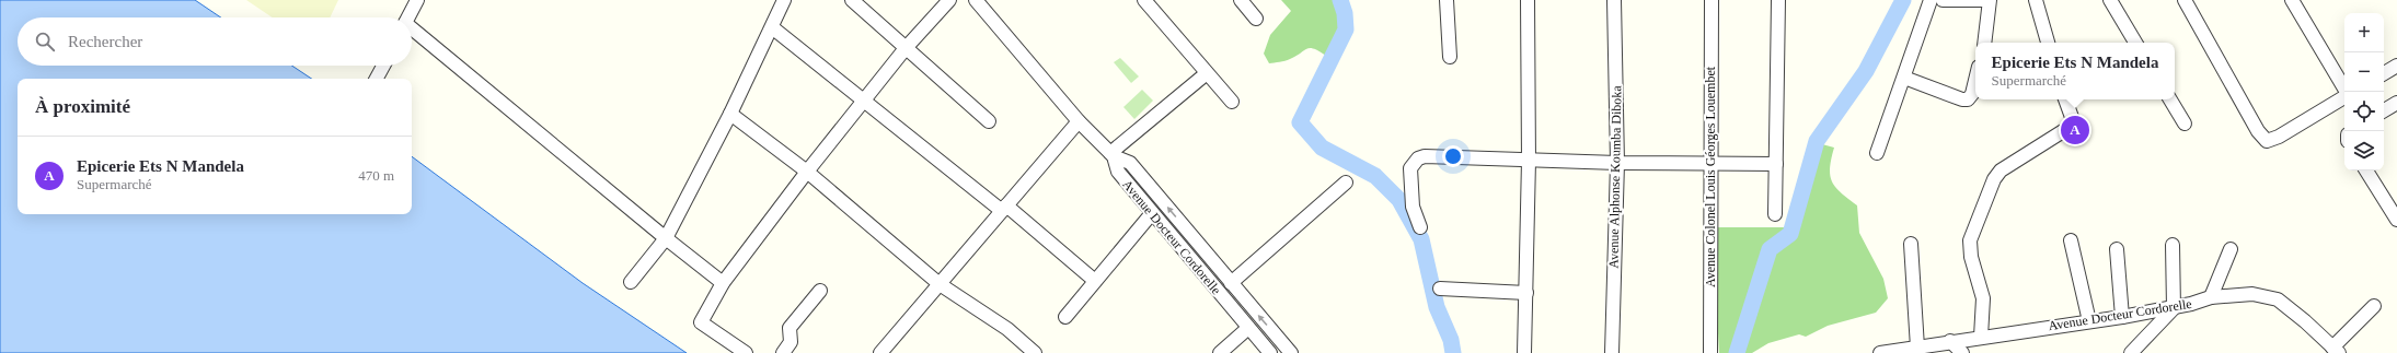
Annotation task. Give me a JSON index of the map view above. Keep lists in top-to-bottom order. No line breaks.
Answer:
{"streets":{"street":["Avenue Alphonse Koumba Diboka","Avenue Colonel Louis Géorges Louembet","Avenue Docteur Cordorelle"]},"page":{"map_buttons":["+","−"],"search":"Rechercher","popup":["Epicerie Ets N Mandela","Supermarché"],"heading":"À proximité","pins":"A","list":[{"mark":"A","name":"Epicerie Ets N Mandela","note":"Supermarché","value":"470 m"}]}}
